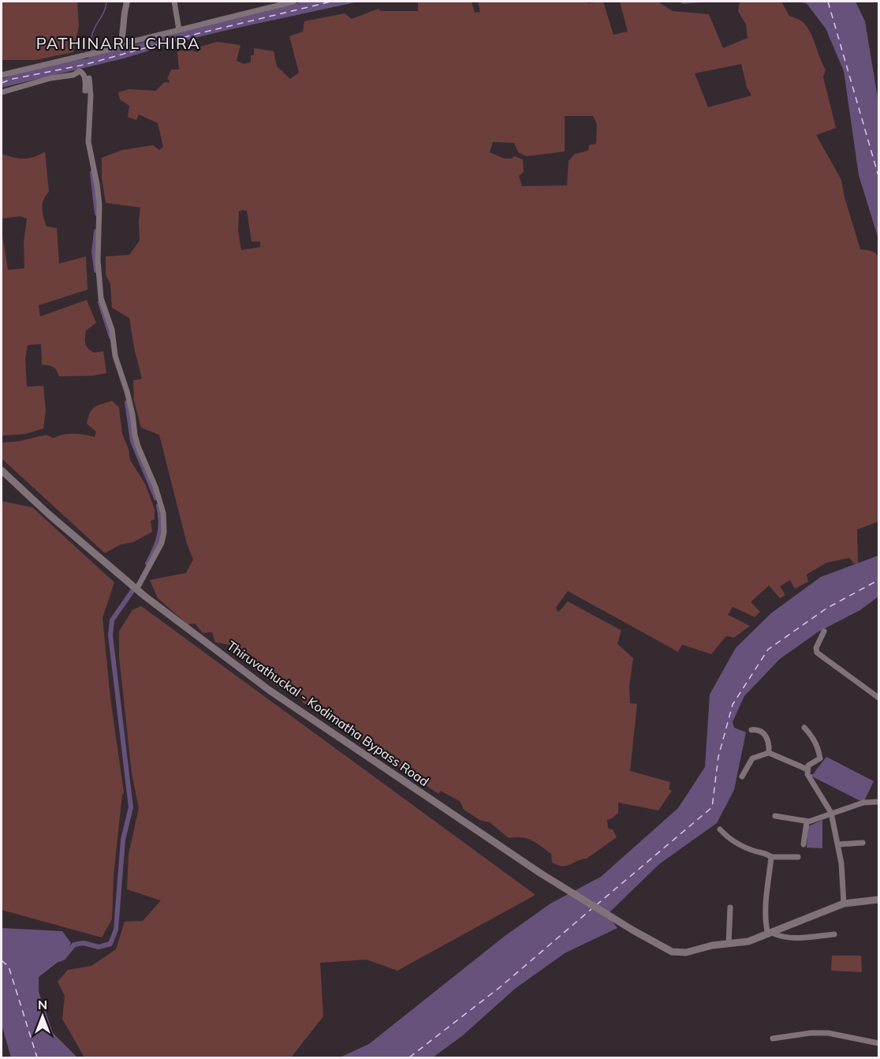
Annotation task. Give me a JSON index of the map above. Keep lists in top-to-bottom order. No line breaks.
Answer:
{"streets":{"main road":["Thiruvathuckal - Kodimatha Bypass Road"]},"districts":["PATHINARIL CHIRA"],"north":"top"}
